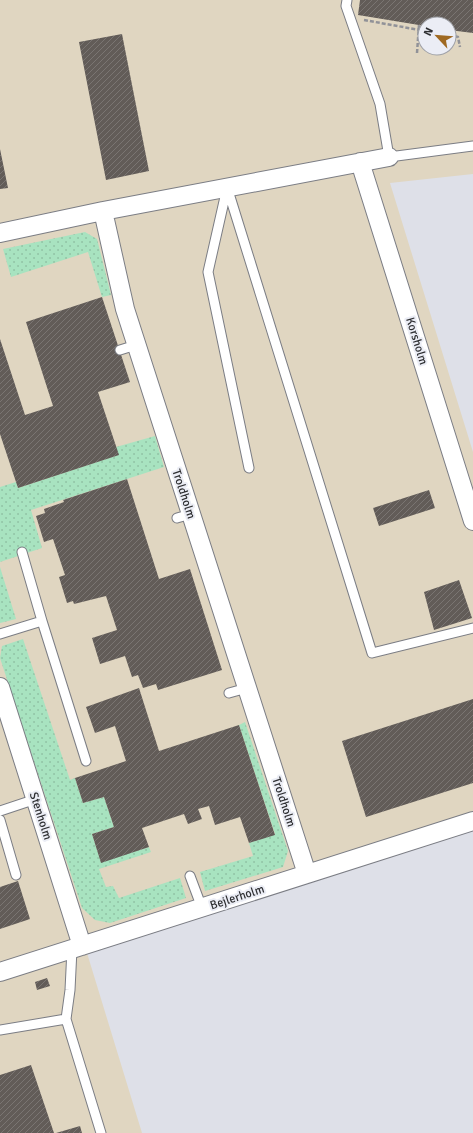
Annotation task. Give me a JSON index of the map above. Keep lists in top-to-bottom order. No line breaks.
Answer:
{"streets":{"street":["Korsholm","Troldholm","Stenholm","Bejlerholm"]},"crossings":[["Troldholm","Bejlerholm"],["Stenholm","Bejlerholm"]],"north":"top left"}
